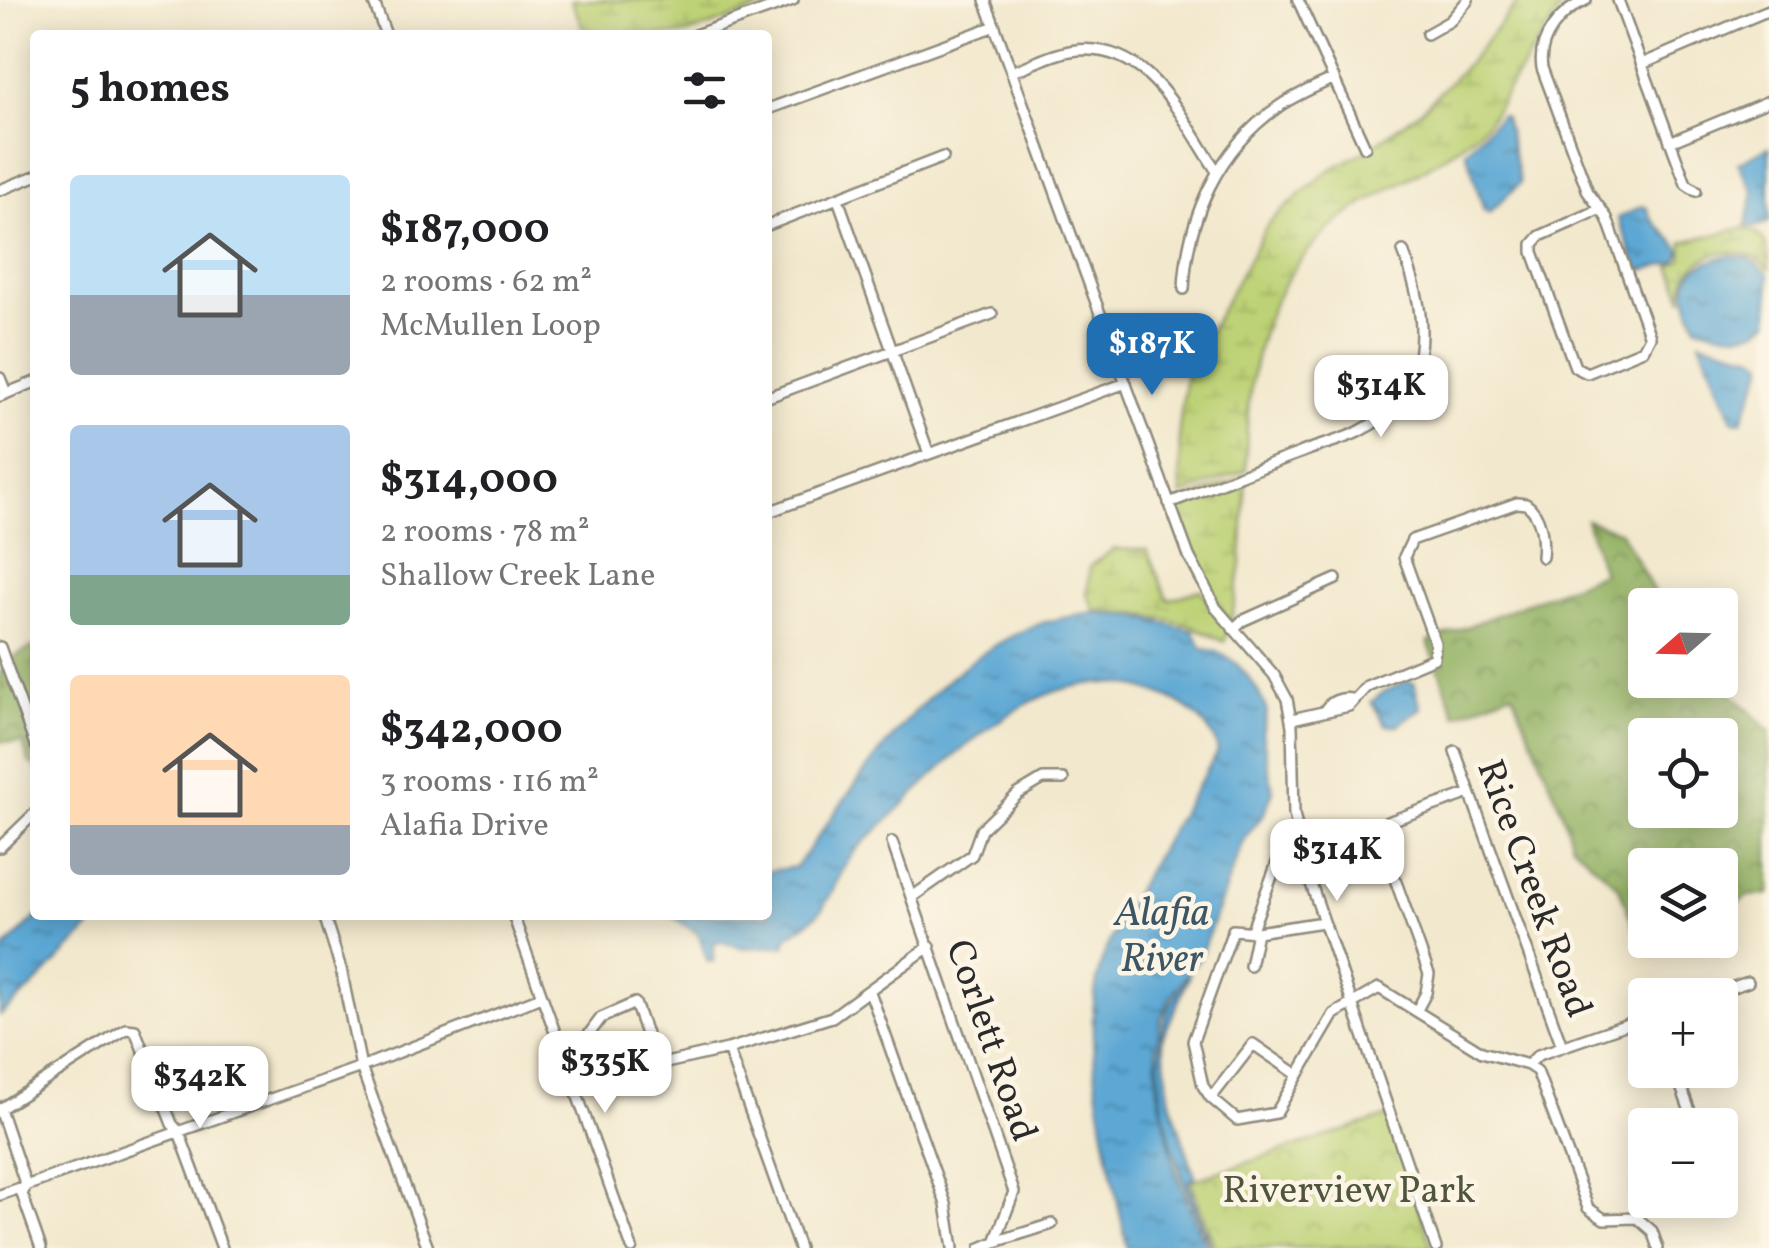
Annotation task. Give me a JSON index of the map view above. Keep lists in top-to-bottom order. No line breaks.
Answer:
{"streets":{"street":["Rice Creek Road","Corlett Road"]},"water":["Alafia River"],"parks":["Riverview Park"],"north":"left","page":{"heading":"5 homes","list":[{"name":"$187,000","note":"2 rooms · 62 m² · McMullen Loop"},{"name":"$314,000","note":"2 rooms · 78 m² · Shallow Creek Lane"},{"name":"$342,000","note":"3 rooms · 116 m² · Alafia Drive"}],"price":["$187K","$314K","$314K","$335K","$342K"],"map_buttons":["+","−"]}}
